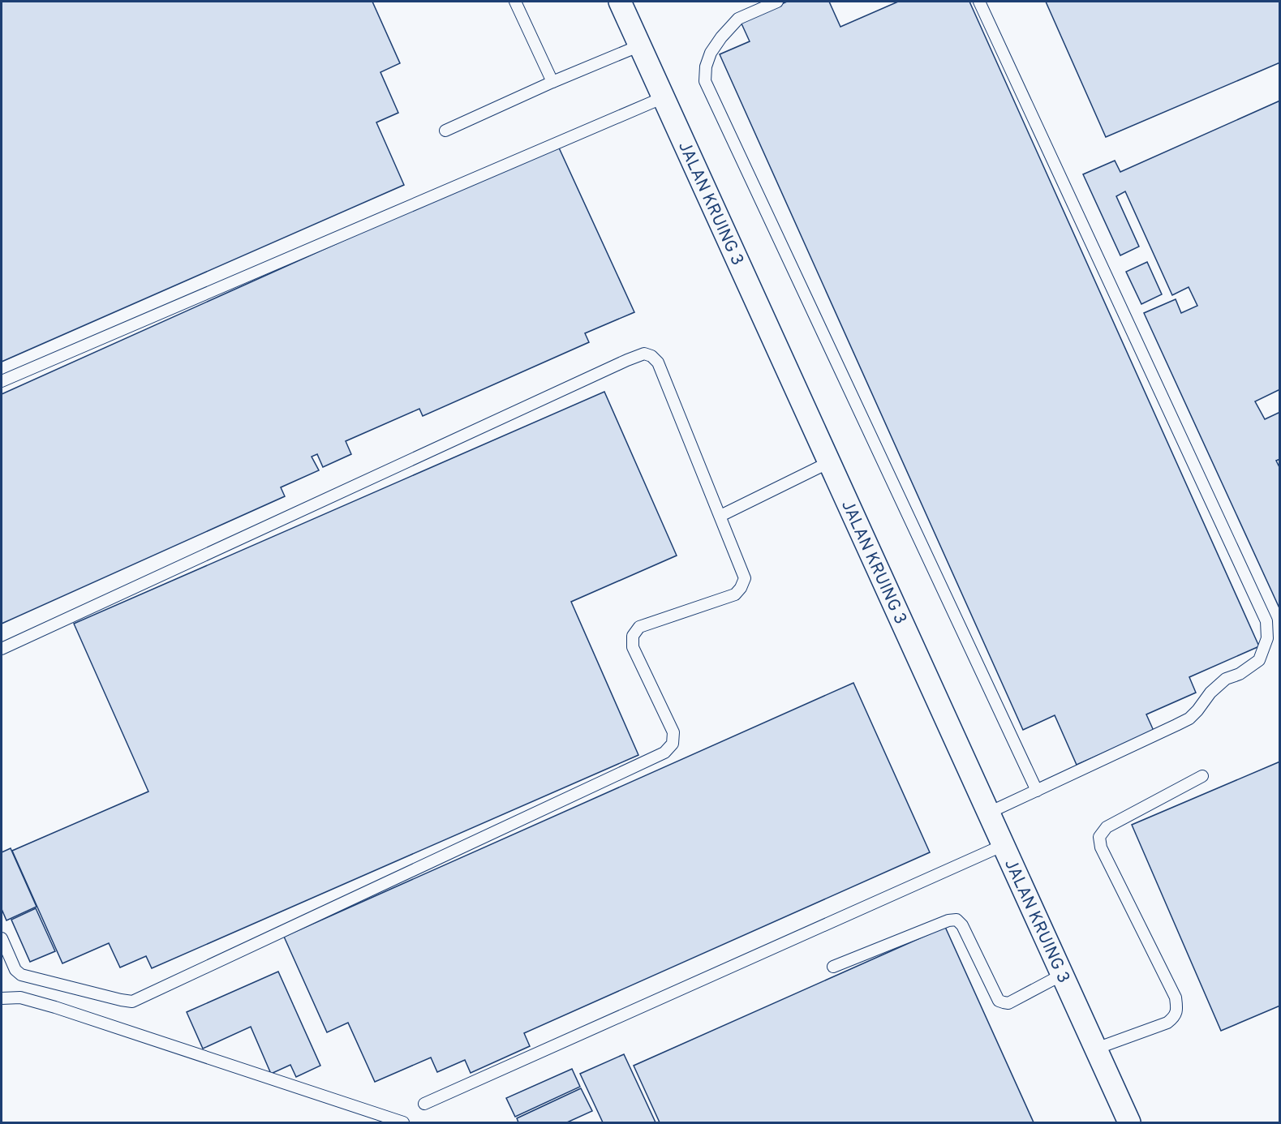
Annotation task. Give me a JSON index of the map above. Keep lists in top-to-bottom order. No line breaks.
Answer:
{"streets":{"street":["JALAN KRUING 3"]}}
